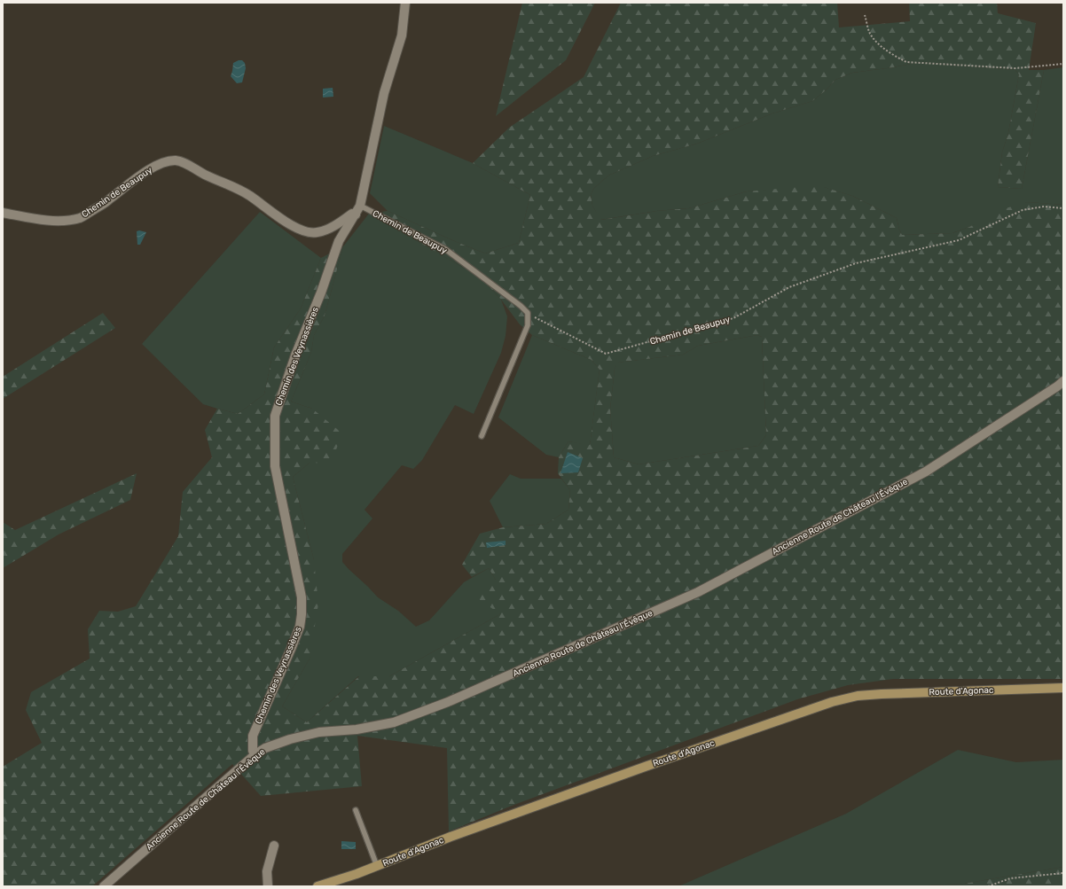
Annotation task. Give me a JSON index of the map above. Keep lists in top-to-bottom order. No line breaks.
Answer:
{"streets":{"main road":["Route d'Agonac"],"street":["Chemin de Beaupuy","Chemin des Veynassières","Ancienne Route de Château l'Évêque"]},"crossings":[["Chemin de Beaupuy","Chemin des Veynassières"],["Chemin des Veynassières","Ancienne Route de Château l'Évêque"]]}
